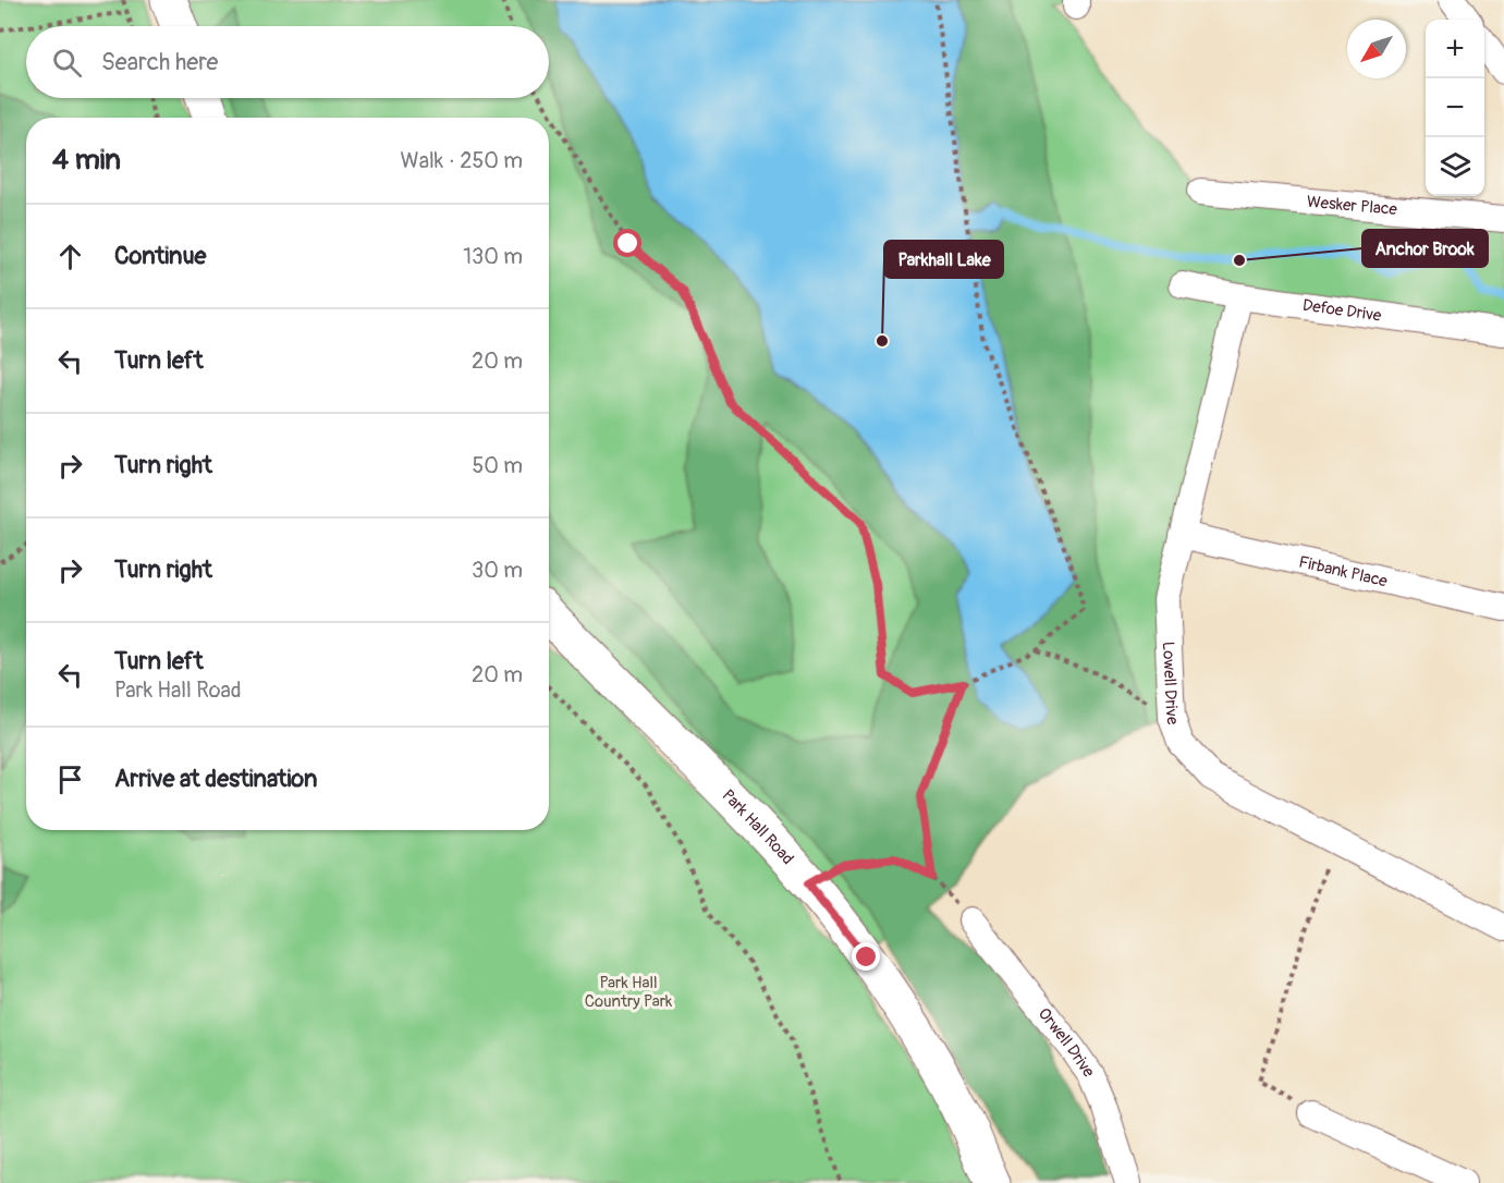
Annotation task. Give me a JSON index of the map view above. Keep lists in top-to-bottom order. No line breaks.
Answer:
{"streets":{"main road":["Park Hall Road"],"street":["Wesker Place","Defoe Drive","Firbank Place","Lowell Drive","Orwell Drive"]},"crossings":[["Defoe Drive","Lowell Drive"],["Firbank Place","Lowell Drive"]],"parks":["Park Hall Country Park"],"places":["Anchor Brook","Parkhall Lake"],"north":"bottom left","page":{"map_buttons":["+","−"],"search":"Search here","heading":["4 min","Walk · 250 m"],"list":[["Continue","130 m"],["Turn left","20 m"],["Turn right","50 m"],["Turn right","30 m"],["Turn left","Park Hall Road","20 m"],"Arrive at destination"]}}
